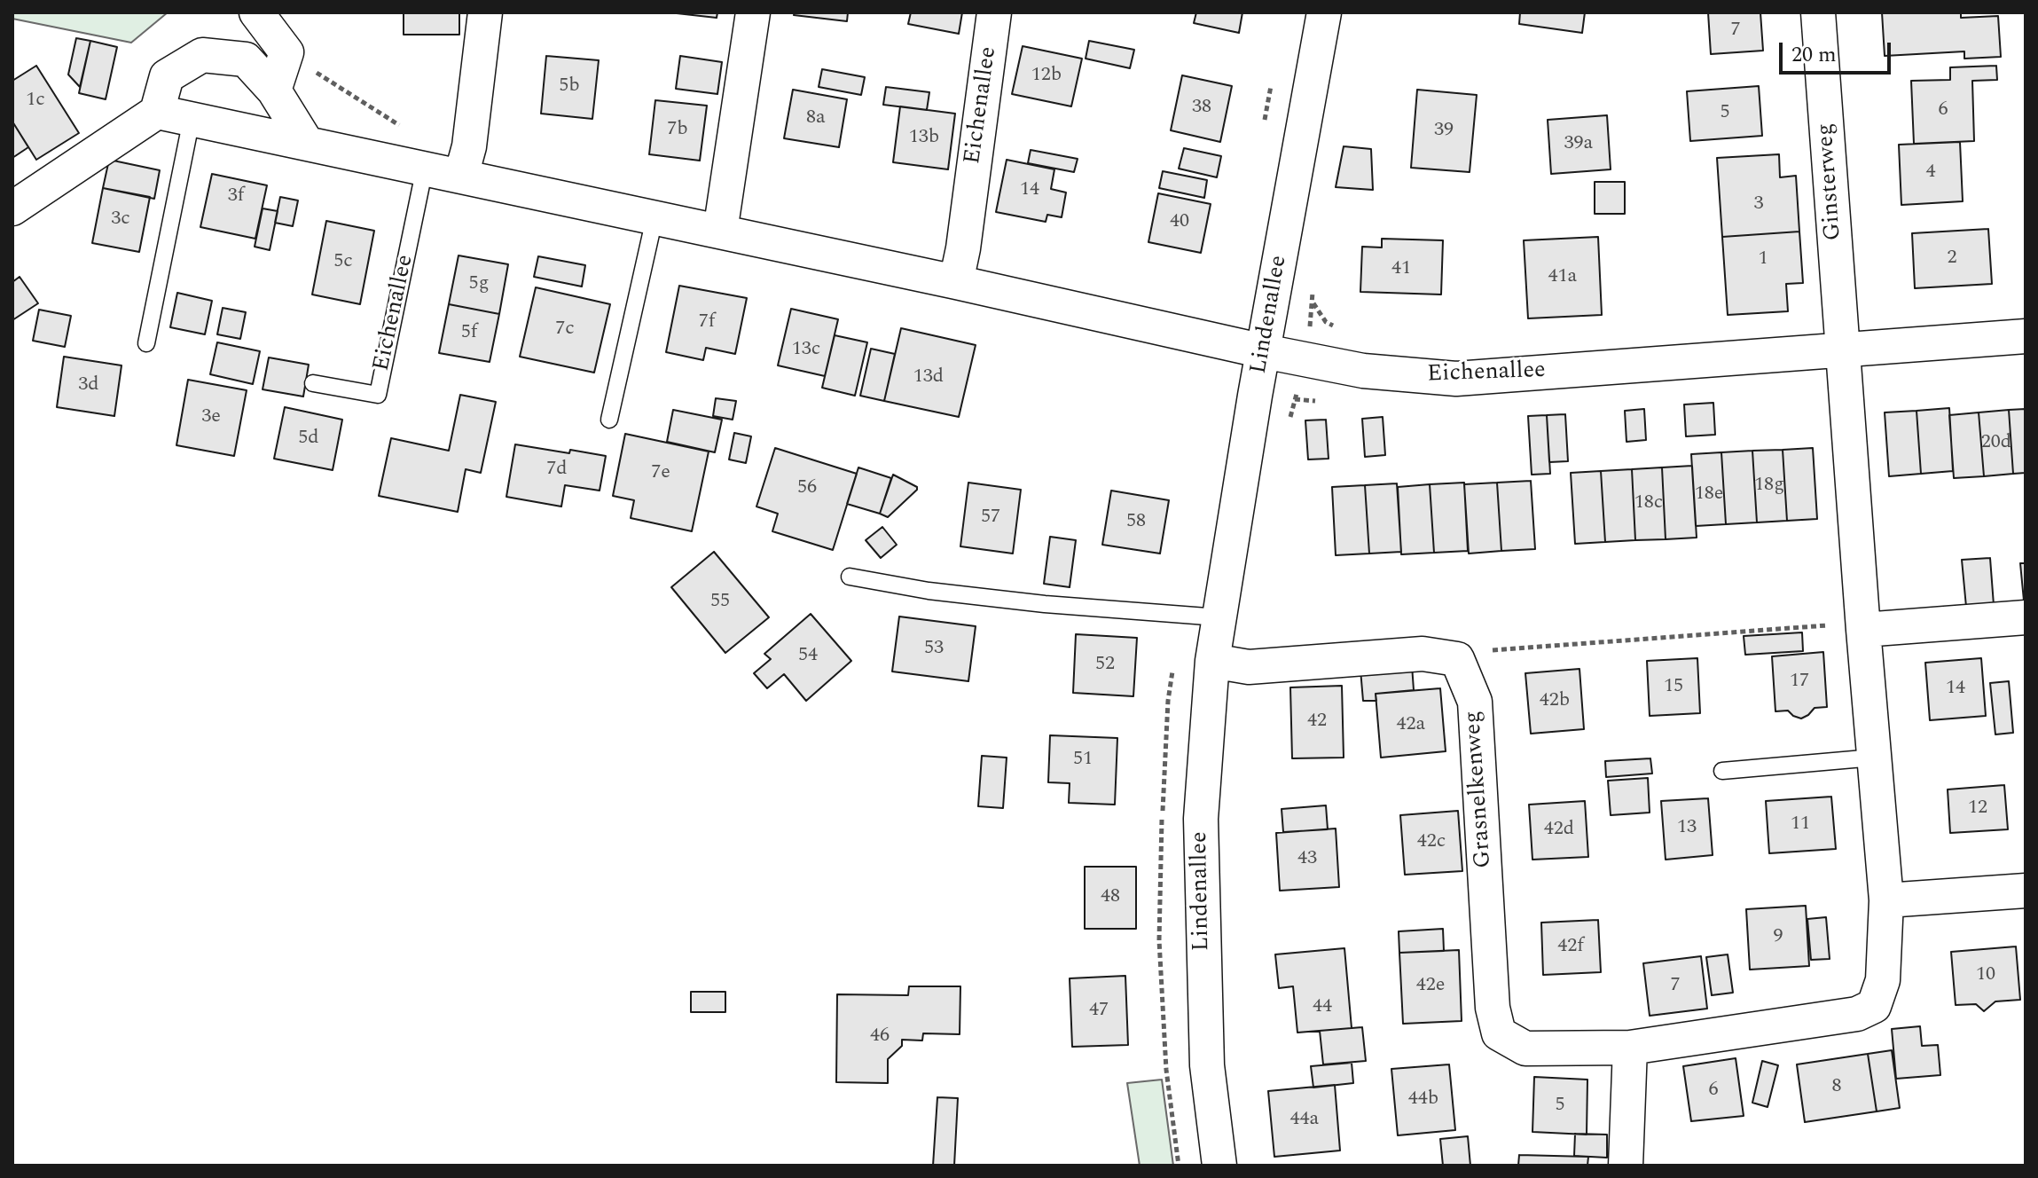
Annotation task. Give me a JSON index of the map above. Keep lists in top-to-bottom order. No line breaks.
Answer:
{"streets":{"street":["Eichenallee","Ginsterweg","Lindenallee","Grasnelkenweg"]},"crossings":[["Eichenallee","Ginsterweg"],["Eichenallee","Lindenallee"],["Eichenallee","Grasnelkenweg"],["Ginsterweg","Grasnelkenweg"]],"house_numbers":["7","12b","5b","1c","38","6","5","8a","7b","39","13b","39a","4","14","3f","3","3c","40","2","1","5c","41","41a","5g","7f","7c","5f","13c","13d","3d","3e","5d","20d","7d","7e","18g","56","18e","18c","57","58","55","53","54","52","17","15","14","42b","42","42a","51","12","11","13","42d","42c","43","48","9","42f","10","42e","7","44","47","46","8","6","44b","5","44a"],"scale_bar":"20 m"}
